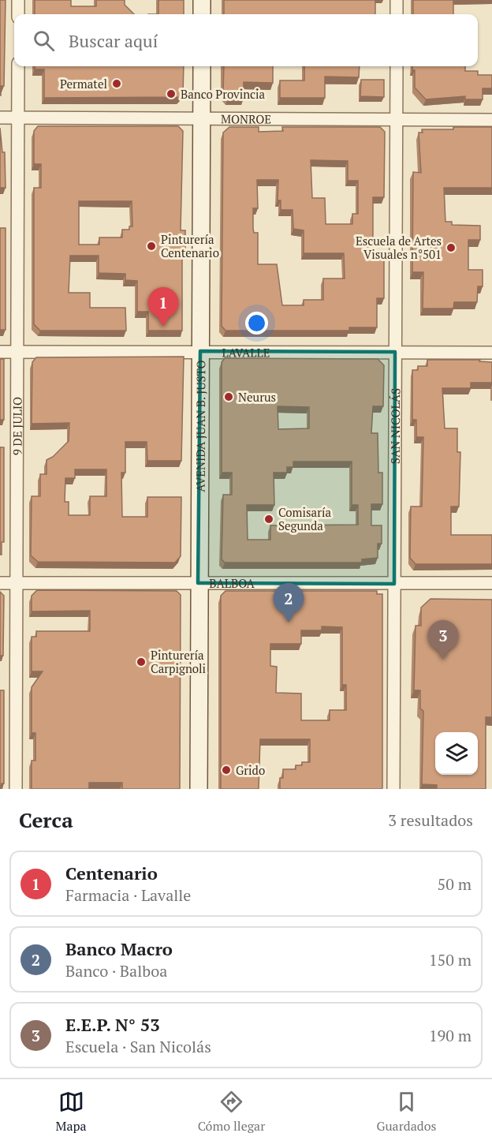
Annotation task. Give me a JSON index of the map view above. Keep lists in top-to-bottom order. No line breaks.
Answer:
{"streets":{"main road":["AVENIDA JUAN B. JUSTO"],"street":["MONROE","LAVALLE","9 DE JULIO","SAN NICOLÁS","BALBOA"]},"crossings":[["MONROE","9 DE JULIO"],["MONROE","AVENIDA JUAN B. JUSTO"],["MONROE","SAN NICOLÁS"],["LAVALLE","9 DE JULIO"],["LAVALLE","AVENIDA JUAN B. JUSTO"],["LAVALLE","SAN NICOLÁS"],["9 DE JULIO","BALBOA"],["AVENIDA JUAN B. JUSTO","BALBOA"],["SAN NICOLÁS","BALBOA"]],"places":["Permatel","Banco Provincia","Pinturería Centenario","Escuela de Artes Visuales n°501","Neurus","Comisaría Segunda","Pinturería Carpignoli","Grido"],"page":{"search":"Buscar aquí","pins":["1","2","3"],"heading":["Cerca","3 resultados"],"list":[{"mark":"1","name":"Centenario","note":"Farmacia · Lavalle","value":"50 m"},{"mark":"2","name":"Banco Macro","note":"Banco · Balboa","value":"150 m"},{"mark":"3","name":"E.E.P. N° 53","note":"Escuela · San Nicolás","value":"190 m"}],"nav":["Mapa","Cómo llegar","Guardados"]}}
